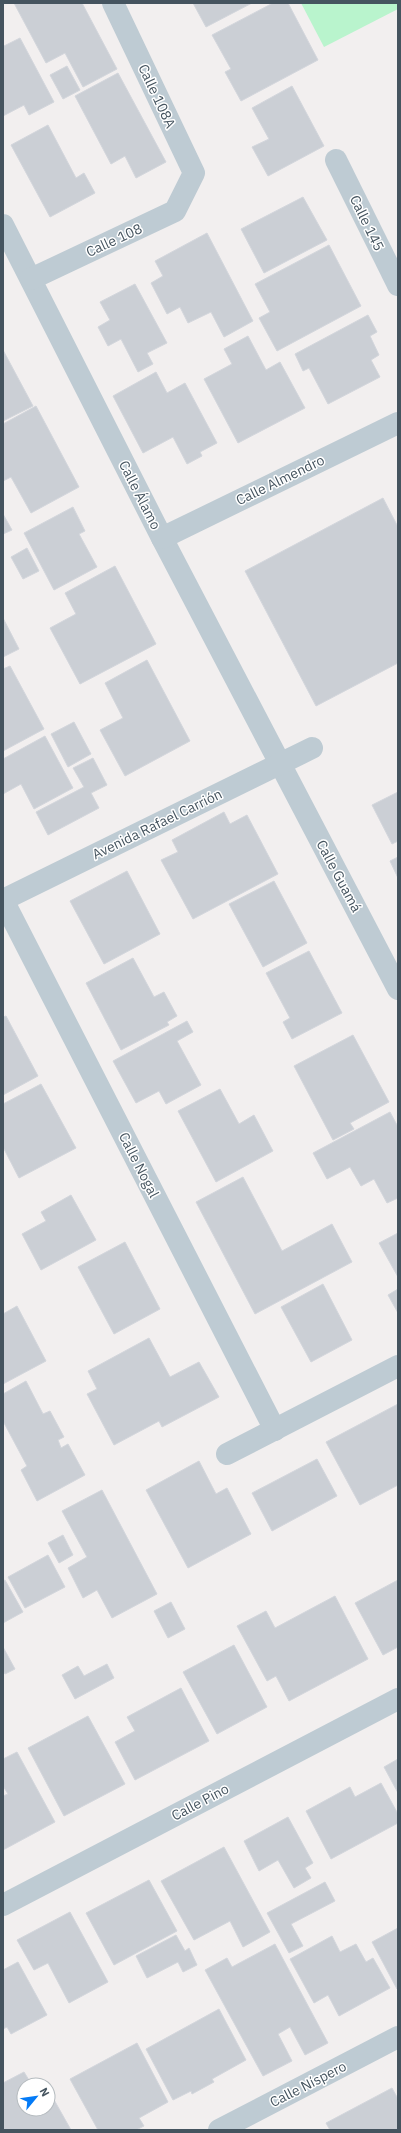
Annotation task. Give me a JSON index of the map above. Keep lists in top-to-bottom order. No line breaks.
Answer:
{"streets":{"street":["Calle 108A","Calle 145","Calle 108","Calle Almendro","Calle Álamo","Avenida Rafael Carrión","Calle Guamá","Calle Nogal","Calle Pino","Calle Níspero"]},"crossings":[["Calle 108A","Calle 108"],["Calle 108","Calle Álamo"],["Calle Almendro","Calle Álamo"],["Calle Álamo","Avenida Rafael Carrión"],["Calle Álamo","Calle Guamá"],["Avenida Rafael Carrión","Calle Guamá"],["Avenida Rafael Carrión","Calle Nogal"]],"north":"top right"}
